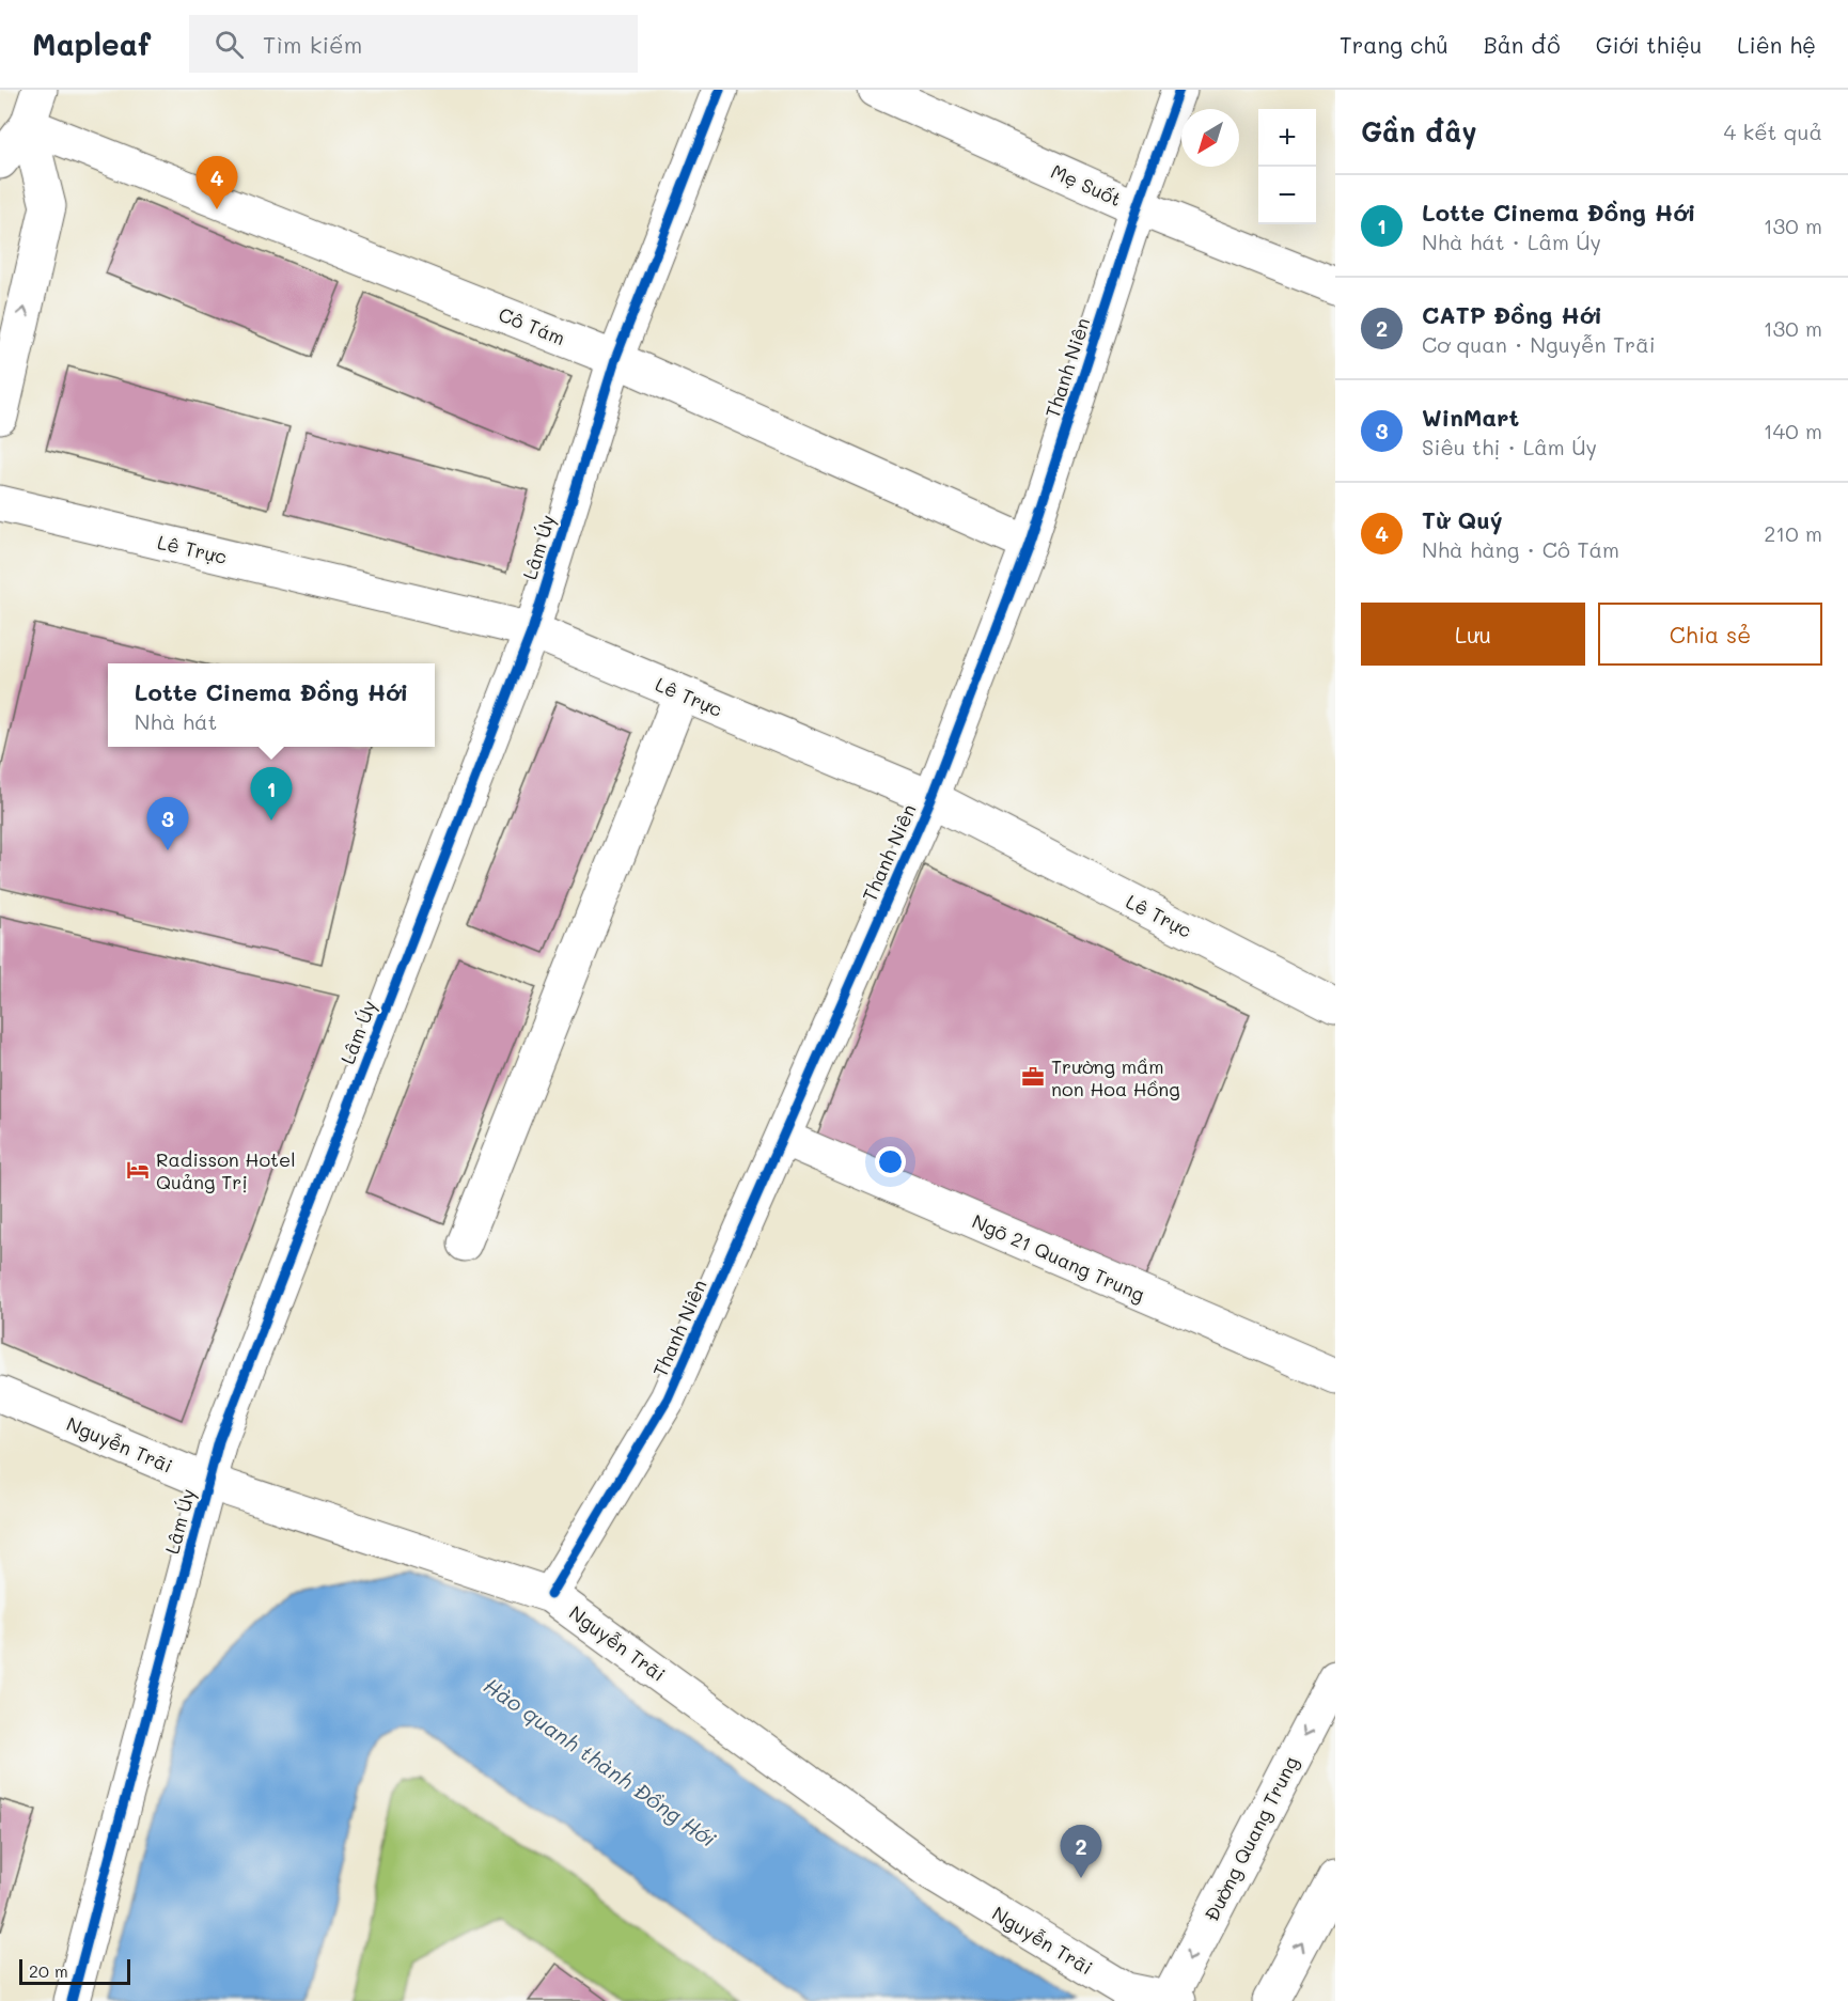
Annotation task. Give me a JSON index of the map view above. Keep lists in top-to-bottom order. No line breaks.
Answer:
{"streets":{"street":["Mẹ Suốt","Cô Tám","Thanh Niên","Lâm Úy","Lê Trực","Ngõ 21 Quang Trung","Nguyễn Trãi","Đường Quang Trung"]},"crossings":[["Mẹ Suốt","Thanh Niên"],["Cô Tám","Thanh Niên"],["Cô Tám","Lâm Úy"],["Thanh Niên","Lê Trực"],["Thanh Niên","Ngõ 21 Quang Trung"],["Thanh Niên","Nguyễn Trãi"],["Lâm Úy","Lê Trực"],["Lâm Úy","Nguyễn Trãi"],["Nguyễn Trãi","Đường Quang Trung"]],"water":["Hào quanh thành Đồng Hới"],"places":{"office":["Trường mầm non Hoa Hồng"],"hotel":["Radisson Hotel Quảng Trị"]},"scale_bar":"20 m","north":"bottom left","page":{"header":"Mapleaf","search":"Tìm kiếm","nav":["Trang chủ","Bản đồ","Giới thiệu","Liên hệ"],"heading":["Gần đây","4 kết quả"],"map_buttons":["+","−"],"pins":["4","1","3","2"],"list":[{"mark":"1","name":"Lotte Cinema Đồng Hới","note":"Nhà hát · Lâm Úy","value":"130 m"},{"mark":"2","name":"CATP Đồng Hới","note":"Cơ quan · Nguyễn Trãi","value":"130 m"},{"mark":"3","name":"WinMart","note":"Siêu thị · Lâm Úy","value":"140 m"},{"mark":"4","name":"Từ Quý","note":"Nhà hàng · Cô Tám","value":"210 m"}],"buttons":["Lưu","Chia sẻ"],"popup":["Lotte Cinema Đồng Hới","Nhà hát"],"scale":"20 m"}}
